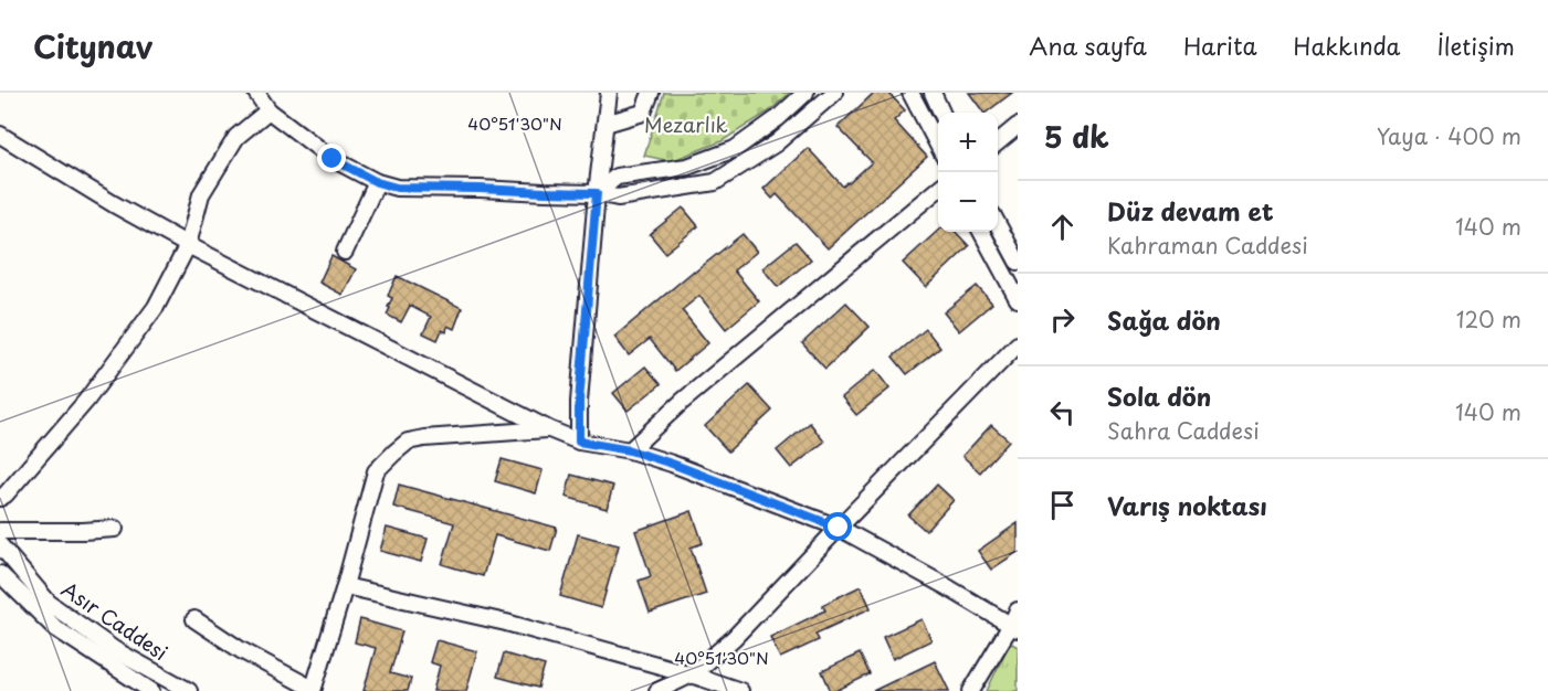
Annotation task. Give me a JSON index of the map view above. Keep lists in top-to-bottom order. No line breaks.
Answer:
{"streets":{"street":["Asır Caddesi"]},"parks":["Mezarlık"],"page":{"header":"Citynav","nav":["Ana sayfa","Harita","Hakkında","İletişim"],"heading":["5 dk","Yaya · 400 m"],"map_buttons":["+","−"],"list":[["Düz devam et","Kahraman Caddesi","140 m"],["Sağa dön","120 m"],["Sola dön","Sahra Caddesi","140 m"],"Varış noktası"]},"coordinates":["40°51'30\"N"]}
